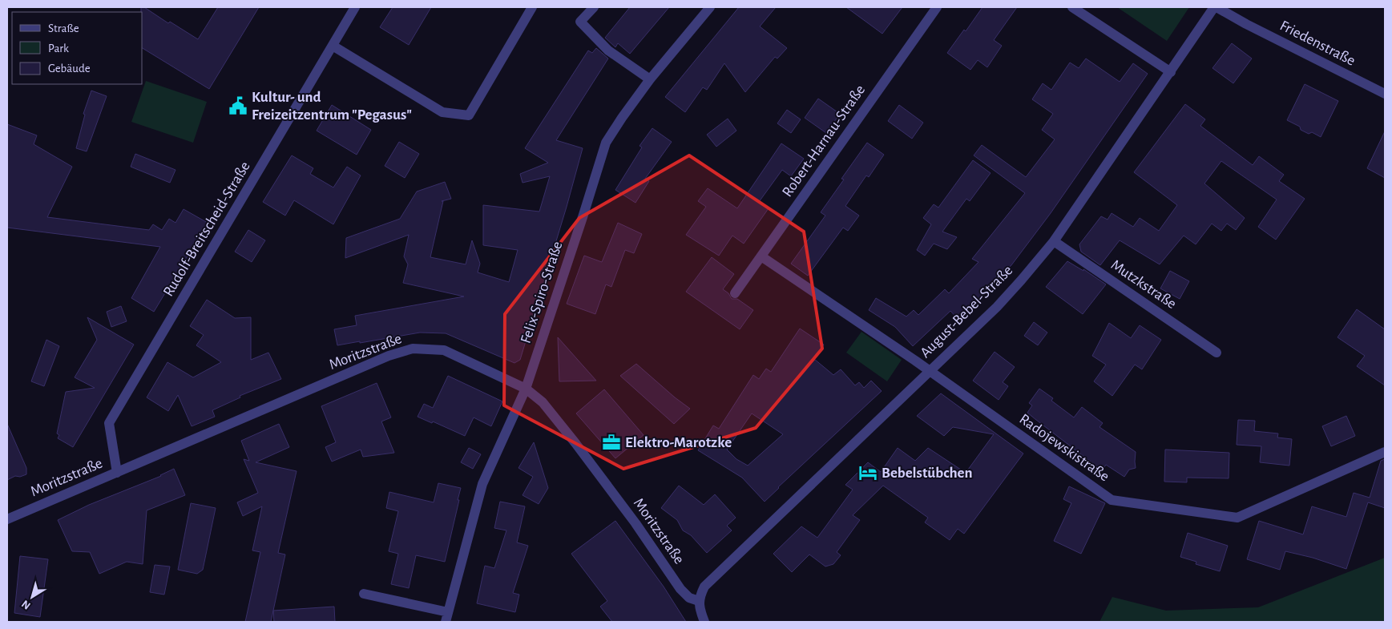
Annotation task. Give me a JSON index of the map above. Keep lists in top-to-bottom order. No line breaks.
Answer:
{"streets":{"street":["Friedenstraße","Robert-Harnau-Straße","Rudolf-Breitscheid-Straße","Mutzkstraße","Felix-Spiro-Straße","August-Bebel-Straße","Moritzstraße","Radojewskistraße"]},"crossings":[["Friedenstraße","August-Bebel-Straße"],["Robert-Harnau-Straße","Radojewskistraße"],["Rudolf-Breitscheid-Straße","Moritzstraße"],["Mutzkstraße","August-Bebel-Straße"],["Felix-Spiro-Straße","Moritzstraße"],["August-Bebel-Straße","Moritzstraße"],["August-Bebel-Straße","Radojewskistraße"]],"places":{"public building":["Kultur- und Freizeitzentrum \"Pegasus\""],"office":["Elektro-Marotzke"],"hotel":["Bebelstübchen"]},"legend":["Straße","Park","Gebäude"],"north":"bottom left"}
